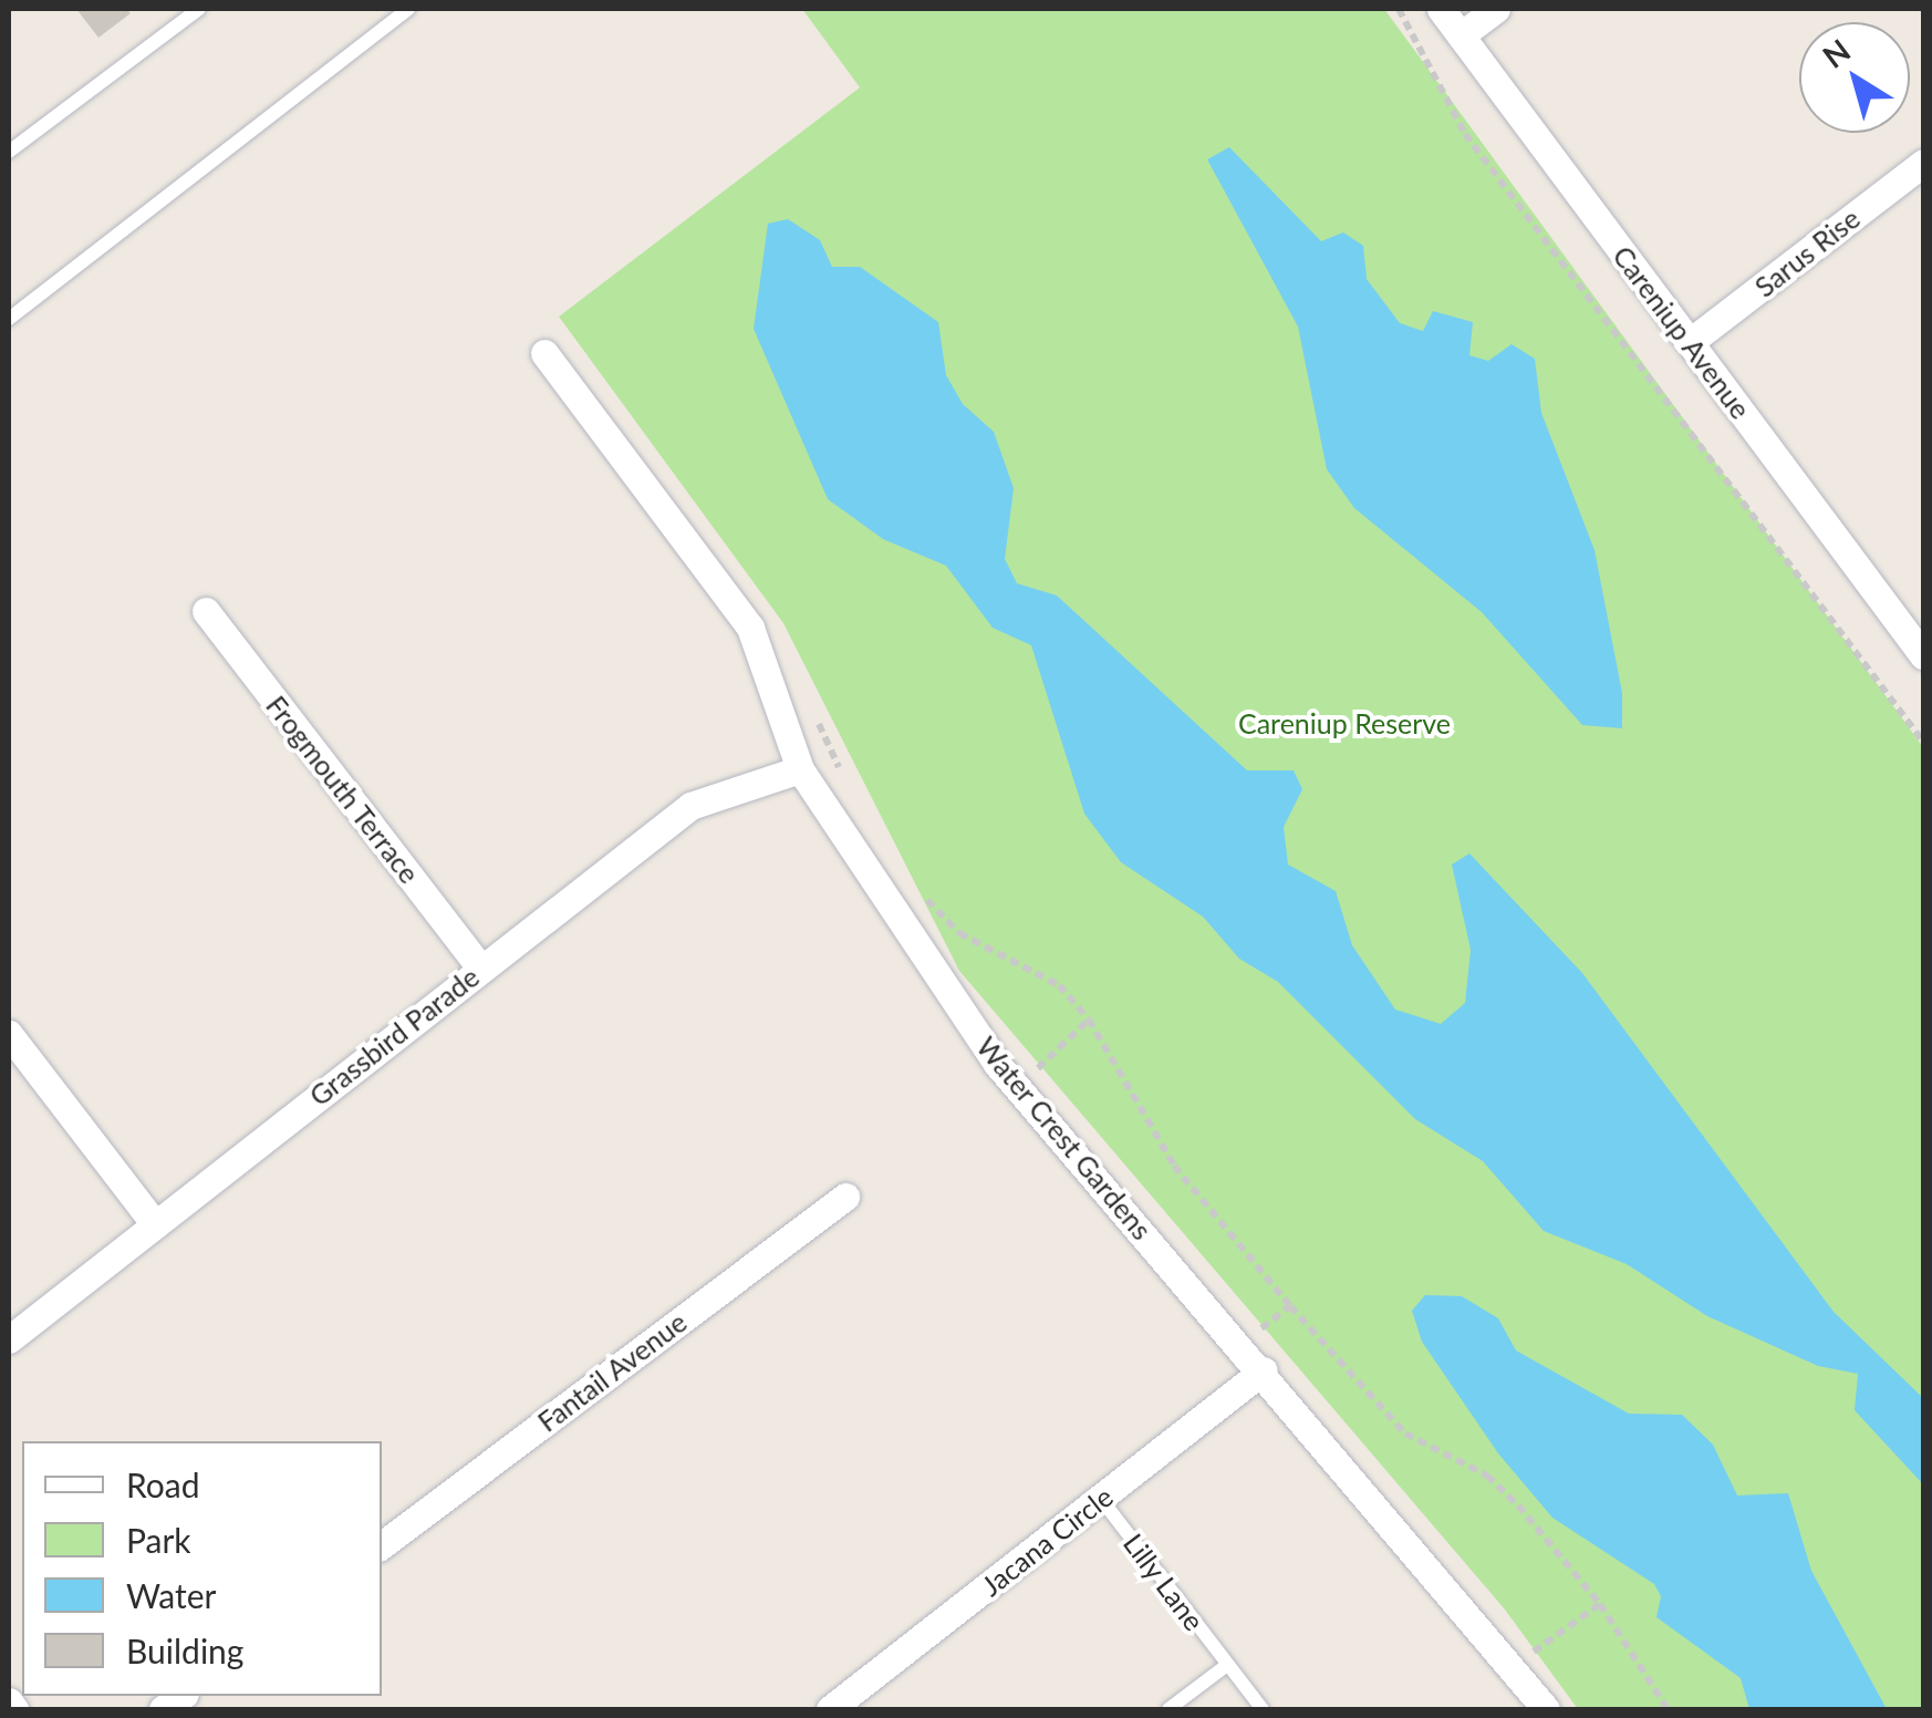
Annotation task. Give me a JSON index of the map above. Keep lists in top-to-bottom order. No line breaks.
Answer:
{"streets":{"street":["Sarus Rise","Careniup Avenue","Frogmouth Terrace","Grassbird Parade","Water Crest Gardens","Fantail Avenue","Jacana Circle"],"lane":["Lilly Lane"]},"crossings":[["Sarus Rise","Careniup Avenue"],["Frogmouth Terrace","Grassbird Parade"],["Grassbird Parade","Water Crest Gardens"],["Water Crest Gardens","Jacana Circle"],["Jacana Circle","Lilly Lane"]],"parks":["Careniup Reserve"],"legend":["Road","Park","Water","Building"],"north":"top left"}
